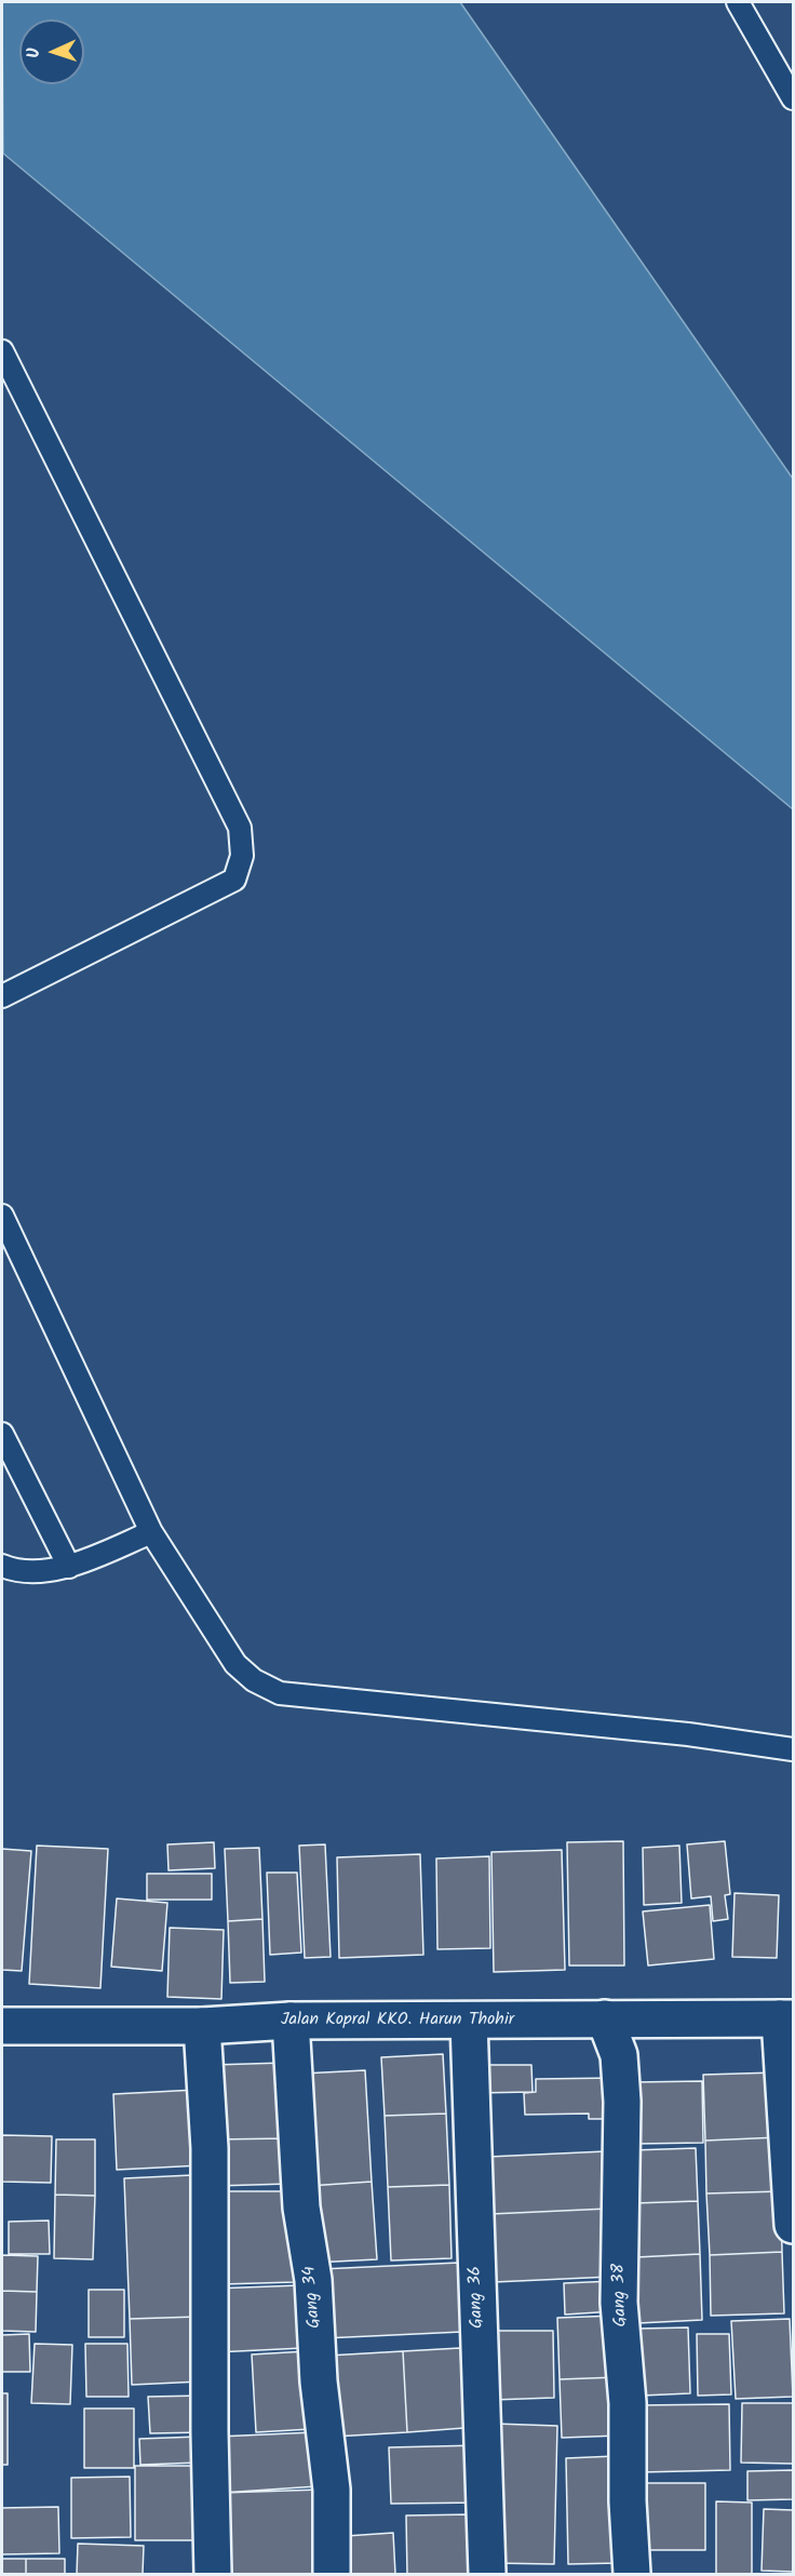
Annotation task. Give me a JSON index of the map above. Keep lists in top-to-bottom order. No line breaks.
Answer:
{"streets":{"street":["Jalan Kopral KKO. Harun Thohir","Gang 38","Gang 34","Gang 36"]},"crossings":[["Jalan Kopral KKO. Harun Thohir","Gang 38"],["Jalan Kopral KKO. Harun Thohir","Gang 34"],["Jalan Kopral KKO. Harun Thohir","Gang 36"]],"north":"left"}
